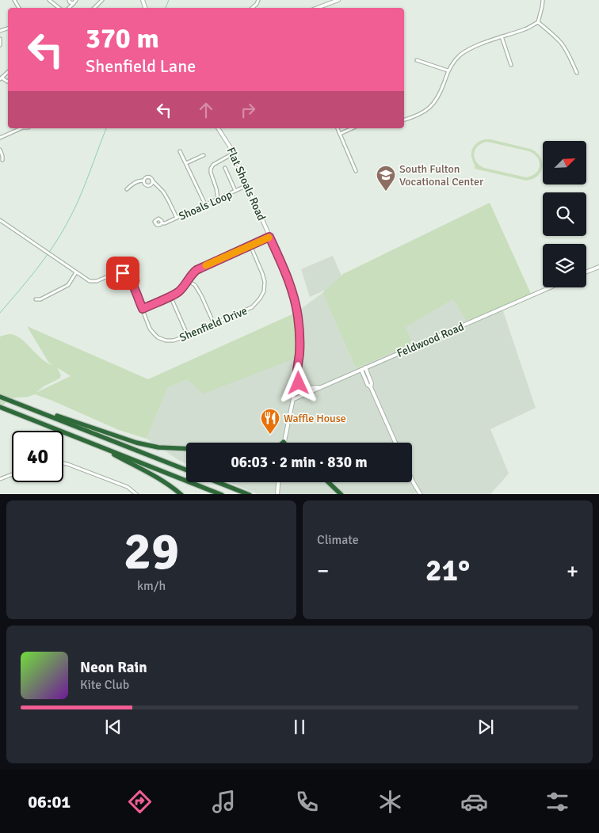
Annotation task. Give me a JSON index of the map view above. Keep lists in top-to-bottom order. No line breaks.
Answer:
{"streets":{"street":["Flat Shoals Road","Shoals Loop","Shenfield Drive","Feldwood Road"]},"crossings":[["Flat Shoals Road","Shoals Loop"],["Flat Shoals Road","Feldwood Road"]],"places":{"school or university":["South Fulton Vocational Center"],"restaurant":["Waffle House"]},"north":"top right","page":{"turn":["370 m","Shenfield Lane"],"limit":"40","trip":"06:03 · 2 min · 830 m","tile":[["29","km/h"],"Climate"],"heat":["−","21°","+"],"song":["Neon Rain","Kite Club"],"tabs":"06:01"}}
